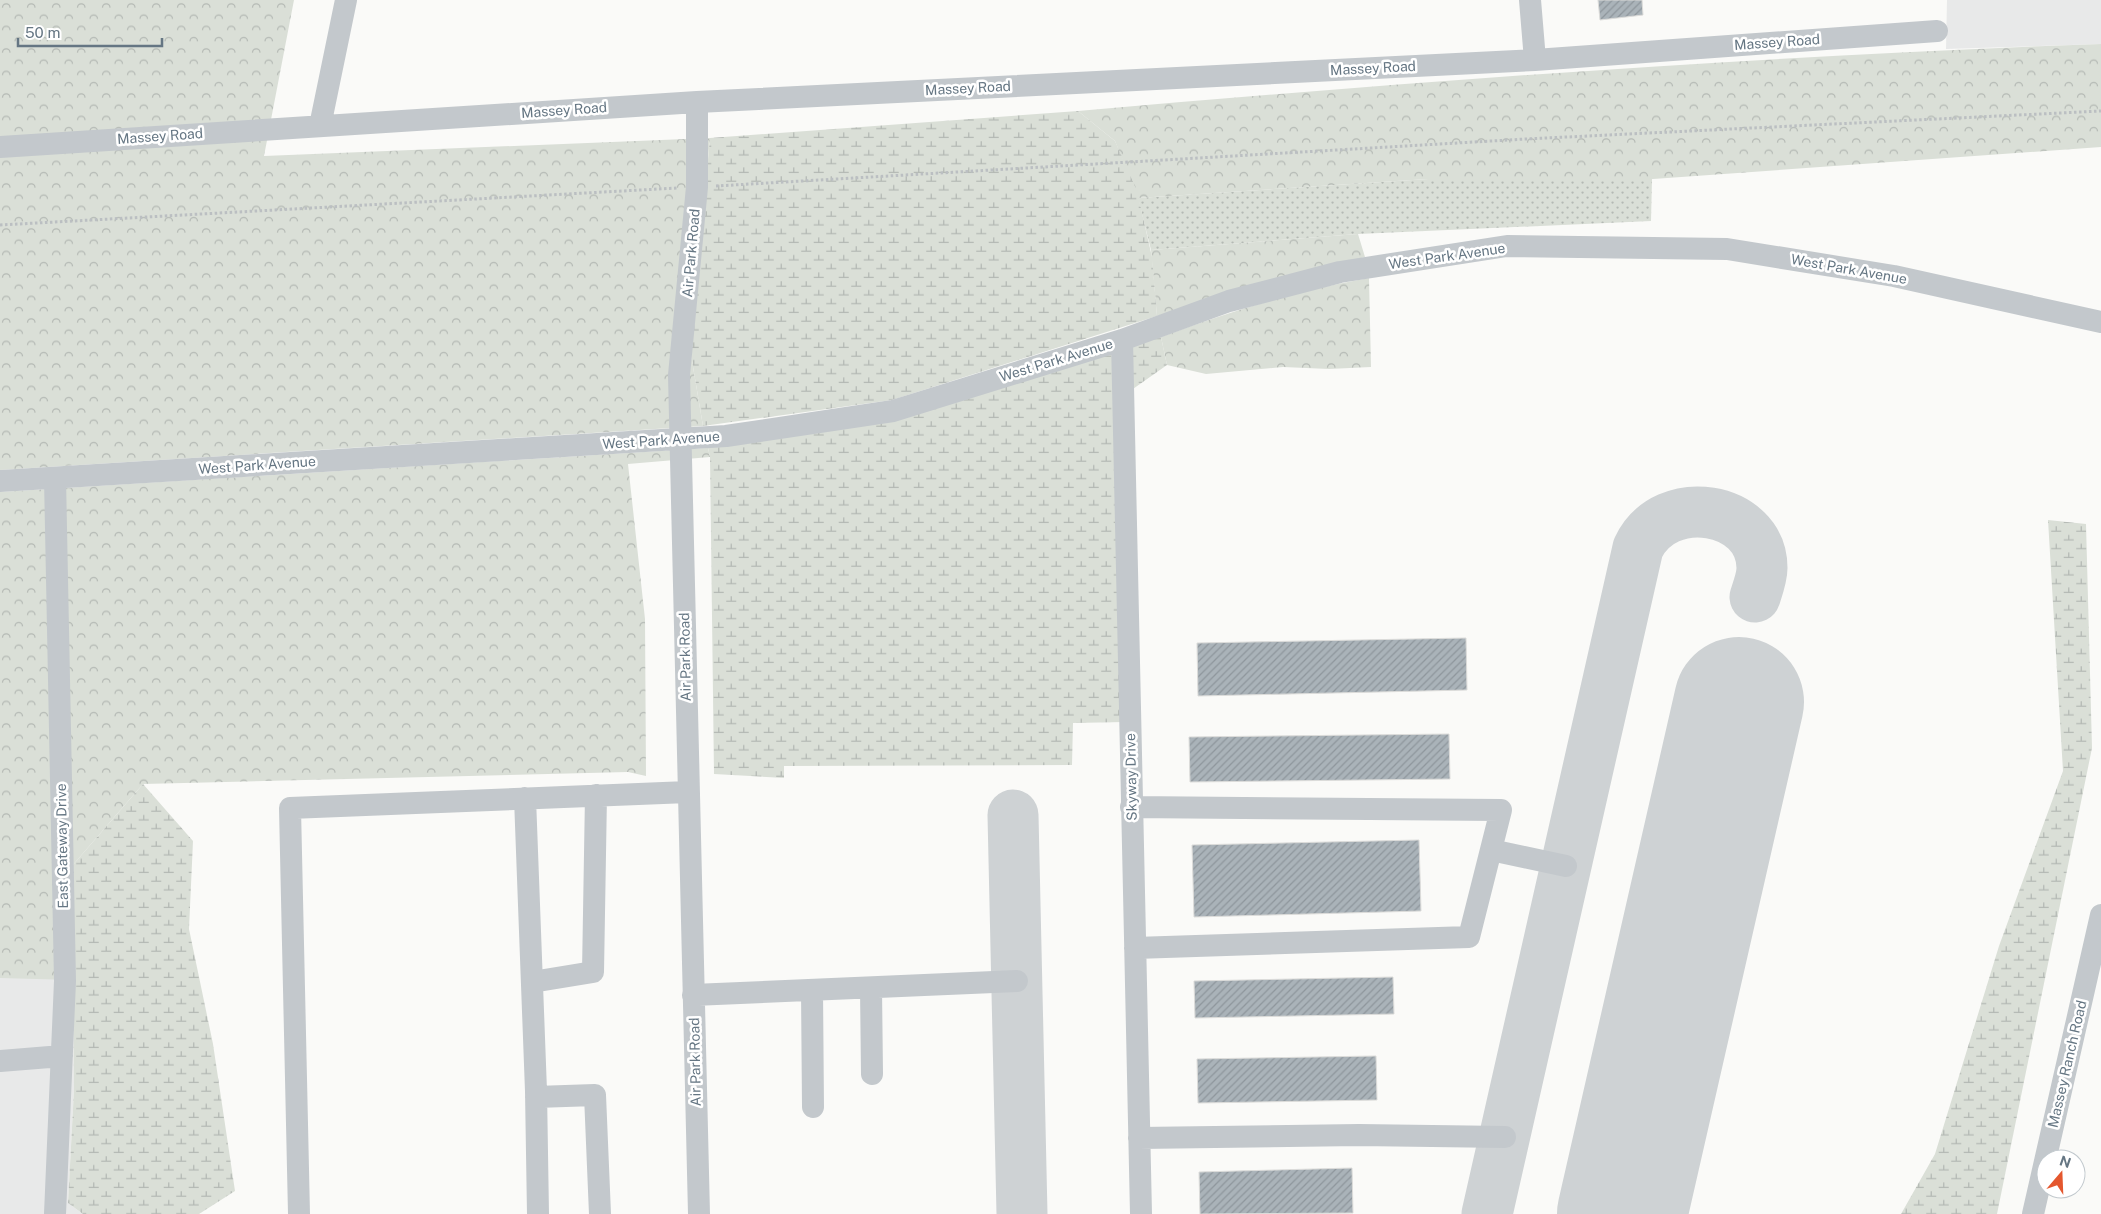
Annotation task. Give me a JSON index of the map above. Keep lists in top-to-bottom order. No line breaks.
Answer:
{"streets":{"street":["Massey Road","Air Park Road","West Park Avenue","Skyway Drive","East Gateway Drive","Massey Ranch Road"]},"crossings":[["Massey Road","Air Park Road"],["Air Park Road","West Park Avenue"],["West Park Avenue","Skyway Drive"],["West Park Avenue","East Gateway Drive"]],"scale_bar":"50 m","north":"top"}
